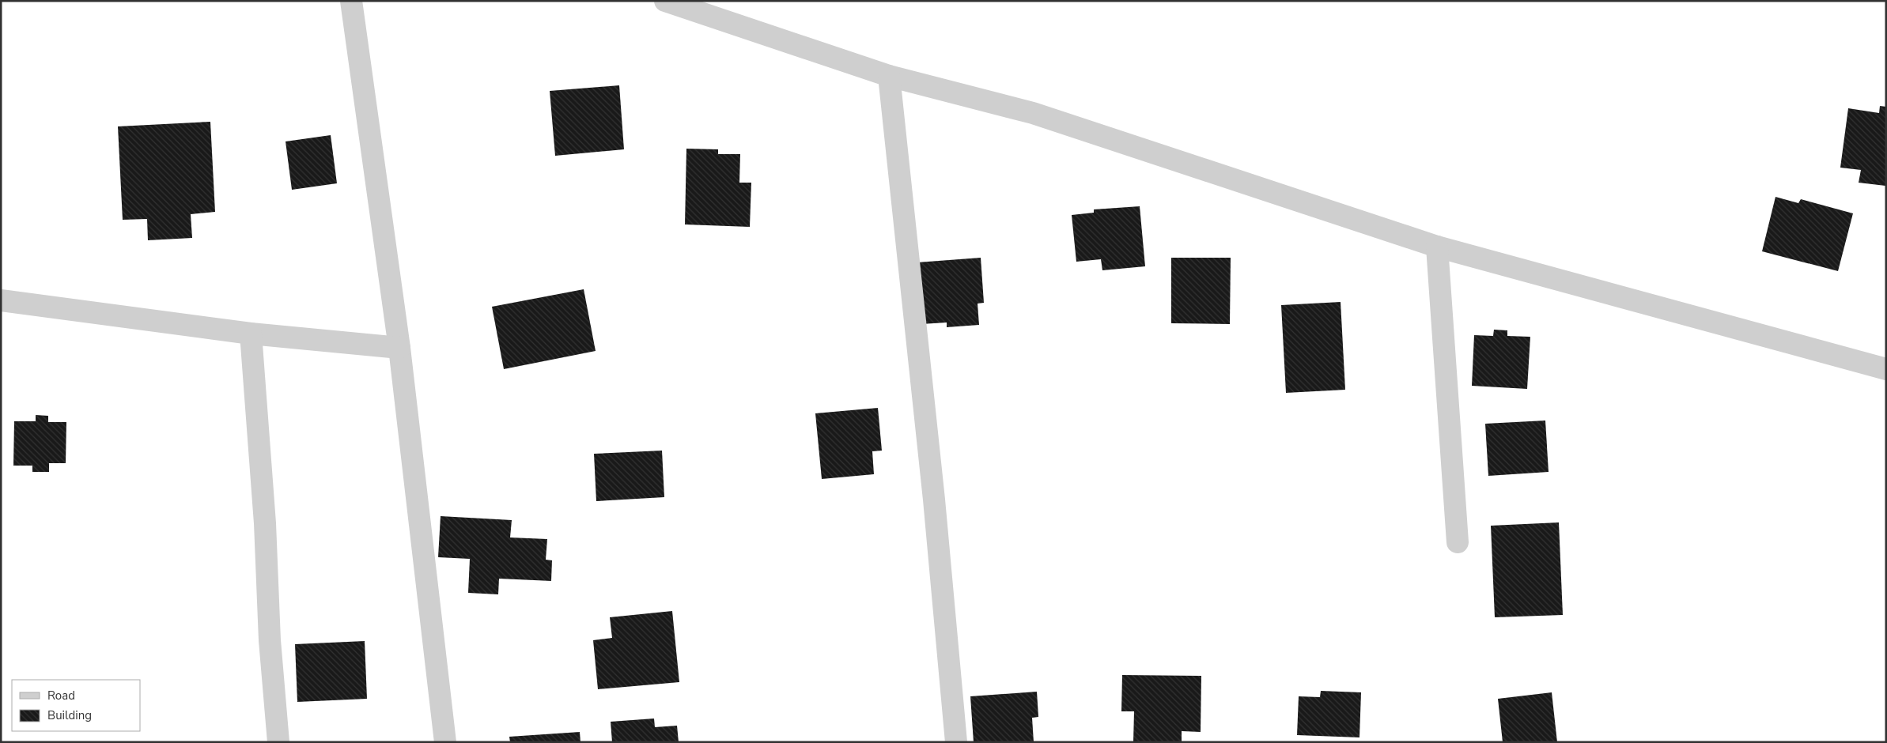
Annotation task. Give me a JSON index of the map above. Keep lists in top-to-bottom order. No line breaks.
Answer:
{"legend":["Road","Building"]}
